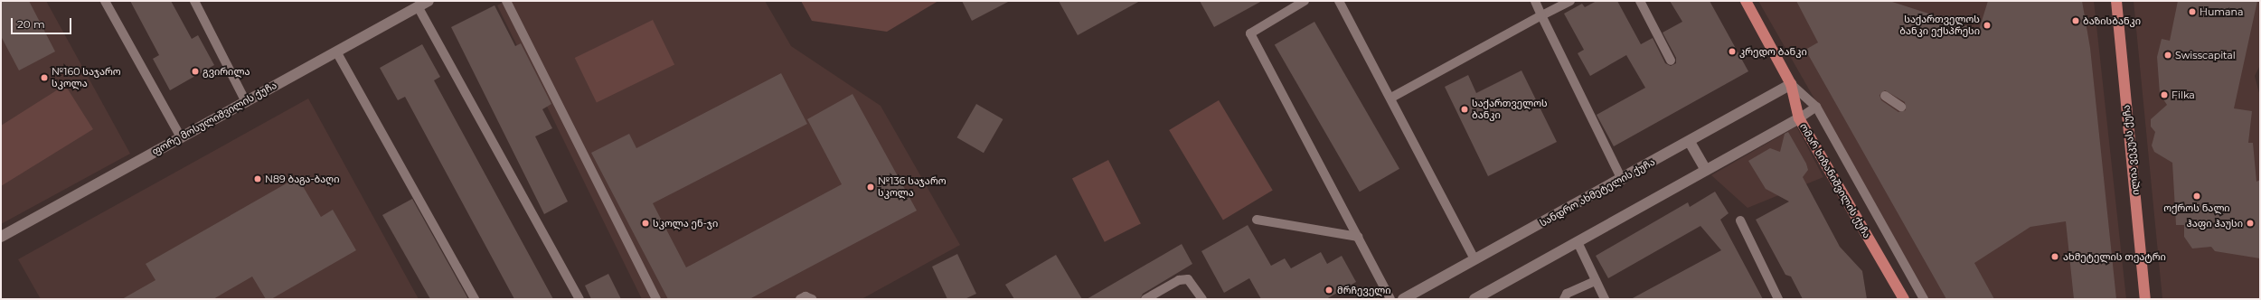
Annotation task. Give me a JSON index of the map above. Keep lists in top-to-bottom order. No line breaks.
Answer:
{"streets":{"main road":["ფორე მოსულიშვილის ქუჩა","ილია ვეკუას ქუჩა","ომარ ხიზანიშვილის ქუჩა","სანდრო ახმეტელის ქუჩა"]},"crossings":[["ომარ ხიზანიშვილის ქუჩა","სანდრო ახმეტელის ქუჩა"]],"places":["Humana","ბაზისბანკი","საქართველოს ბანკი ექსპრესი","კრედო ბანკი","Swisscapital","გვირილა","№160 საჯარო სკოლა","Filka","საქართველოს ბანკი","N89 ბაგა-ბაღი","№136 საჯარო სკოლა","ოქროს ნალი","სკოლა ენ-ჯი","ჰაფი ჰაუსი","ახმეტელის თეატრი","მრჩეველი"],"scale_bar":"20 m"}
